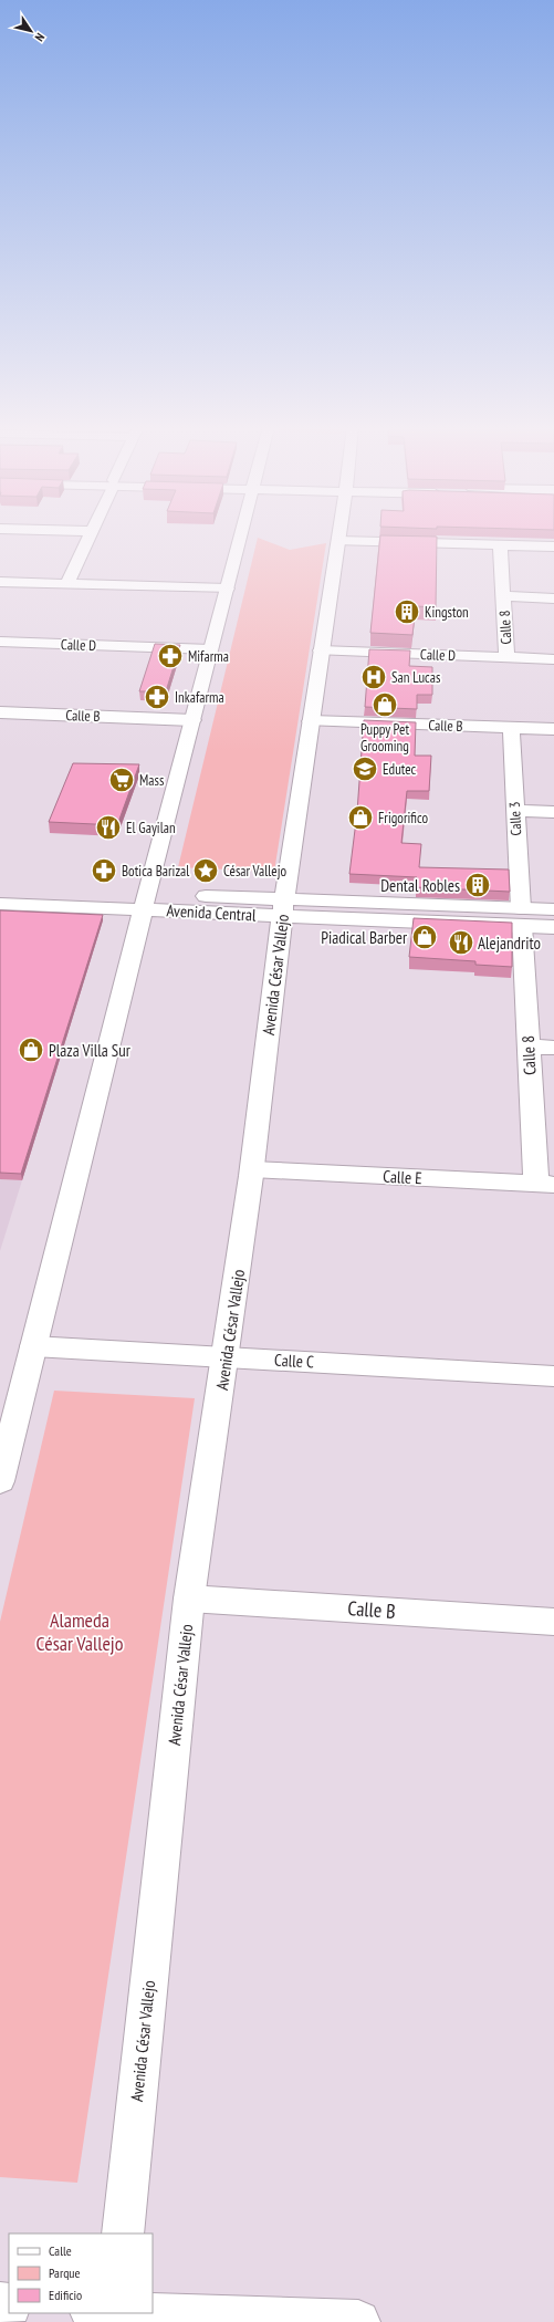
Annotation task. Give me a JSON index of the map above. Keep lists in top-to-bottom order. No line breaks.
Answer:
{"streets":{"street":["Calle 8","Calle D","Calle B","Calle 3","Avenida Central","Avenida César Vallejo","Calle E","Calle C"]},"crossings":[["Calle 8","Calle D"],["Calle 8","Calle 3"],["Calle 8","Avenida Central"],["Calle 8","Calle E"],["Calle D","Avenida César Vallejo"],["Calle B","Calle 3"],["Calle B","Avenida César Vallejo"],["Calle 3","Avenida Central"],["Avenida Central","Avenida César Vallejo"],["Avenida César Vallejo","Calle E"],["Avenida César Vallejo","Calle C"]],"parks":["Alameda César Vallejo"],"places":{"building":["Kingston","Dental Robles"],"pharmacy":["Mifarma","Inkafarma","Botica Barizal"],"hospital":["San Lucas"],"shop":["Puppy Pet Grooming","Frigorifico","Piadical Barber","Plaza Villa Sur"],"school or university":["Edutec"],"supermarket":["Mass"],"restaurant":["El Gayilan","Alejandrito"],"place":["César Vallejo"]},"legend":["Calle","Parque","Edificio"],"north":"bottom right"}
